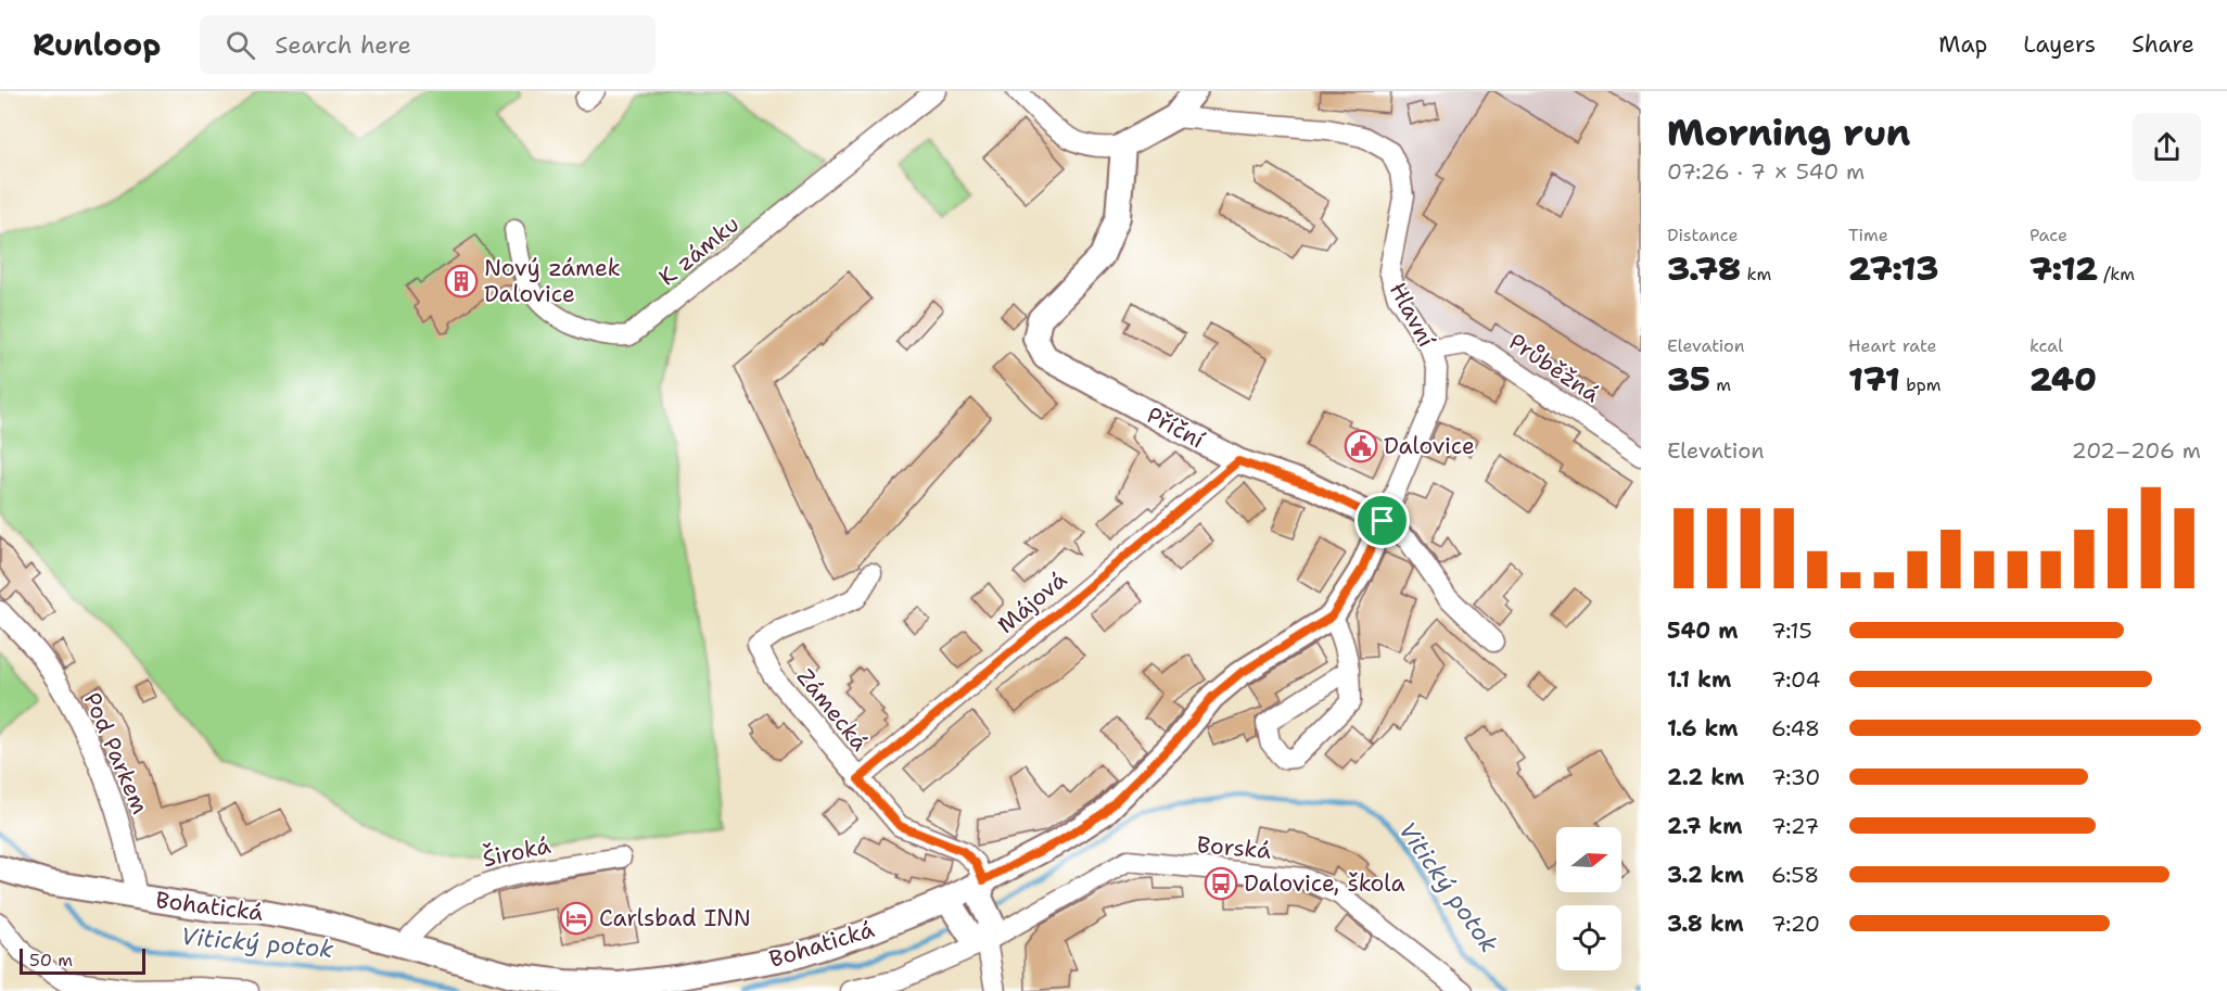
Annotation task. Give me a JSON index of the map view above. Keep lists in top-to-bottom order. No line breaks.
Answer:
{"streets":{"street":["K zámku","Hlavní","Průběžná","Příční","Májová","Zámecká","Pod Parkem","Borská","Široká","Bohatická"]},"crossings":[["Hlavní","Průběžná"],["Hlavní","Příční"],["Hlavní","Zámecká"],["Hlavní","Bohatická"],["Příční","Májová"],["Májová","Zámecká"],["Zámecká","Bohatická"],["Pod Parkem","Bohatická"],["Široká","Bohatická"]],"water":["Vitický potok"],"places":{"building":["Nový zámek Dalovice"],"public building":["Dalovice"],"bus stop":["Dalovice, škola"],"hotel":["Carlsbad INN"]},"scale_bar":"50 m","north":"right","page":{"header":"Runloop","search":"Search here","nav":["Map","Layers","Share"],"heading":["Morning run","07:26 · 7 × 540 m"],"stats":[["Distance","3.78 km"],["Time","27:13"],["Pace","7:12 /km"],["Elevation","35 m"],["Heart rate","171 bpm"],["kcal","240"]],"chart":["Elevation","202–206 m"],"list":[{"name":"540 m","note":"7:15"},{"name":"1.1 km","note":"7:04"},{"name":"1.6 km","note":"6:48"},{"name":"2.2 km","note":"7:30"},{"name":"2.7 km","note":"7:27"},{"name":"3.2 km","note":"6:58"},{"name":"3.8 km","note":"7:20"}],"scale":"50 m"}}
